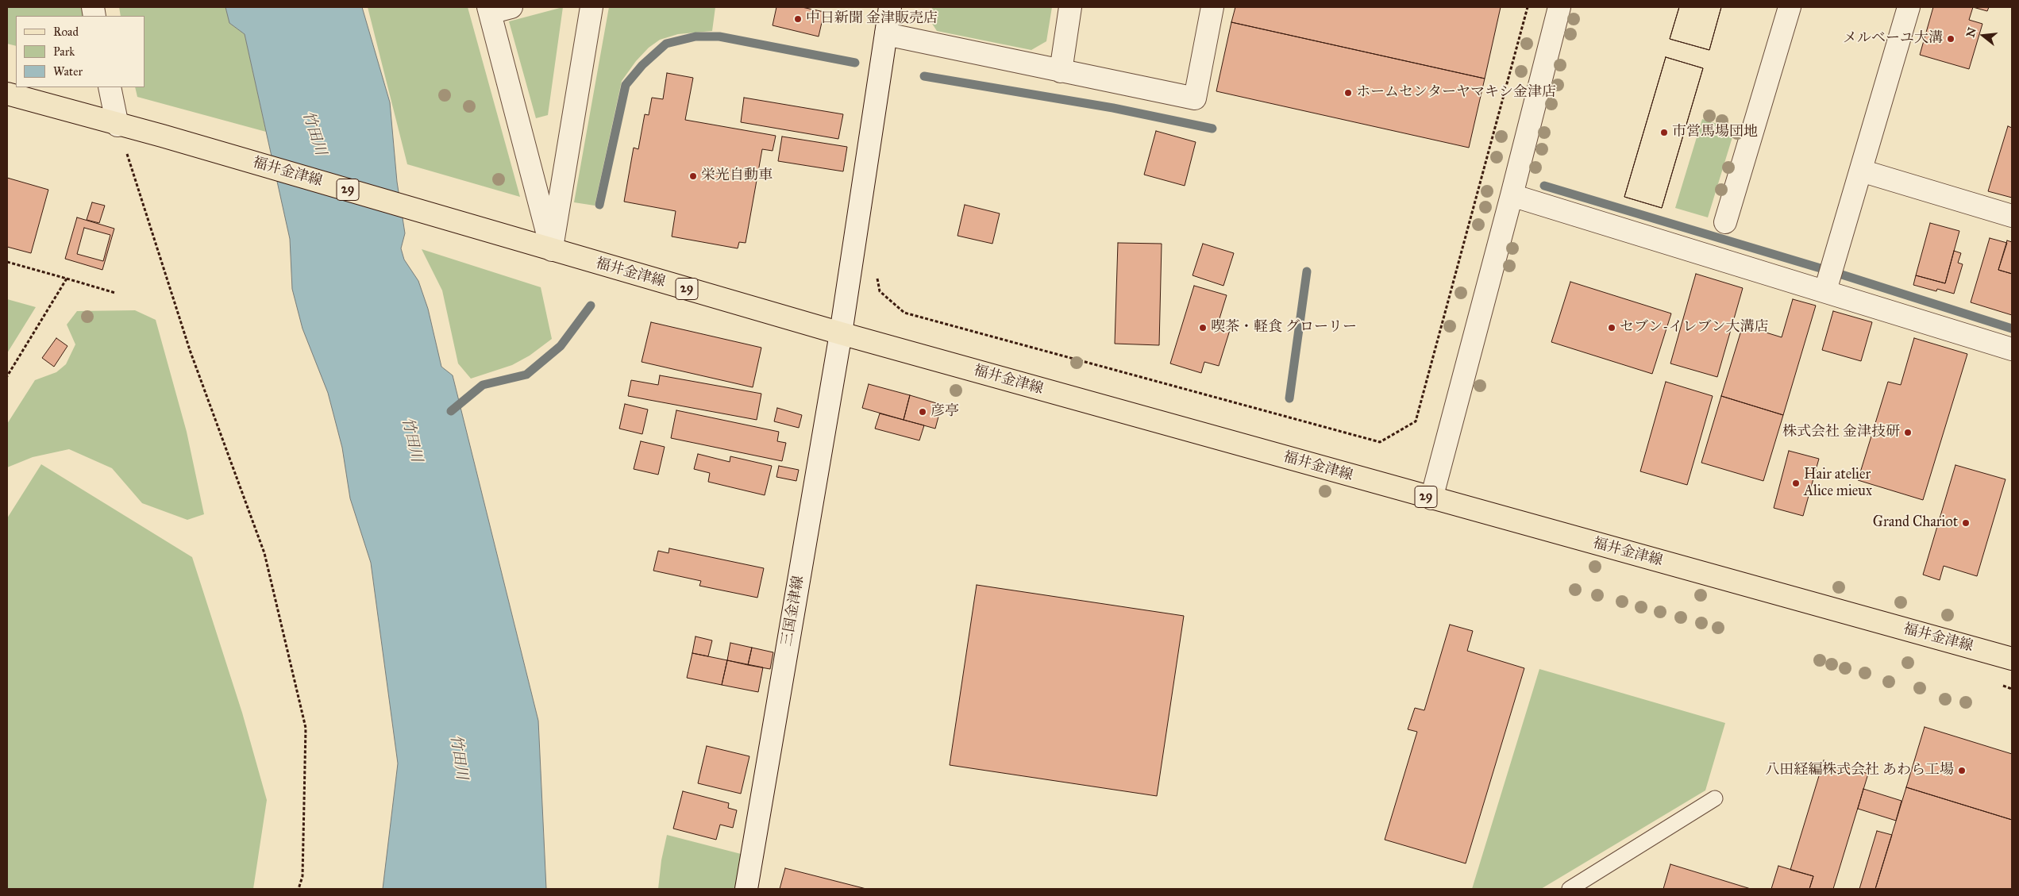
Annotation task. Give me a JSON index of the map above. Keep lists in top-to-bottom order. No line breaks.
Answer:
{"streets":{"main road":["福井金津線","29"],"street":["三国金津線"]},"crossings":[["福井金津線","三国金津線"]],"water":["竹田川"],"places":["中日新聞 金津販売店","メルベーユ大溝","ホームセンターヤマキシ金津店","市営馬場団地","栄光自動車","喫茶・軽食 グローリー","セブン-イレブン大溝店","彦亭","株式会社 金津技研","Hair atelier Alice mieux","Grand Chariot","八田経編株式会社 あわら工場"],"legend":["Road","Park","Water"],"north":"left"}
